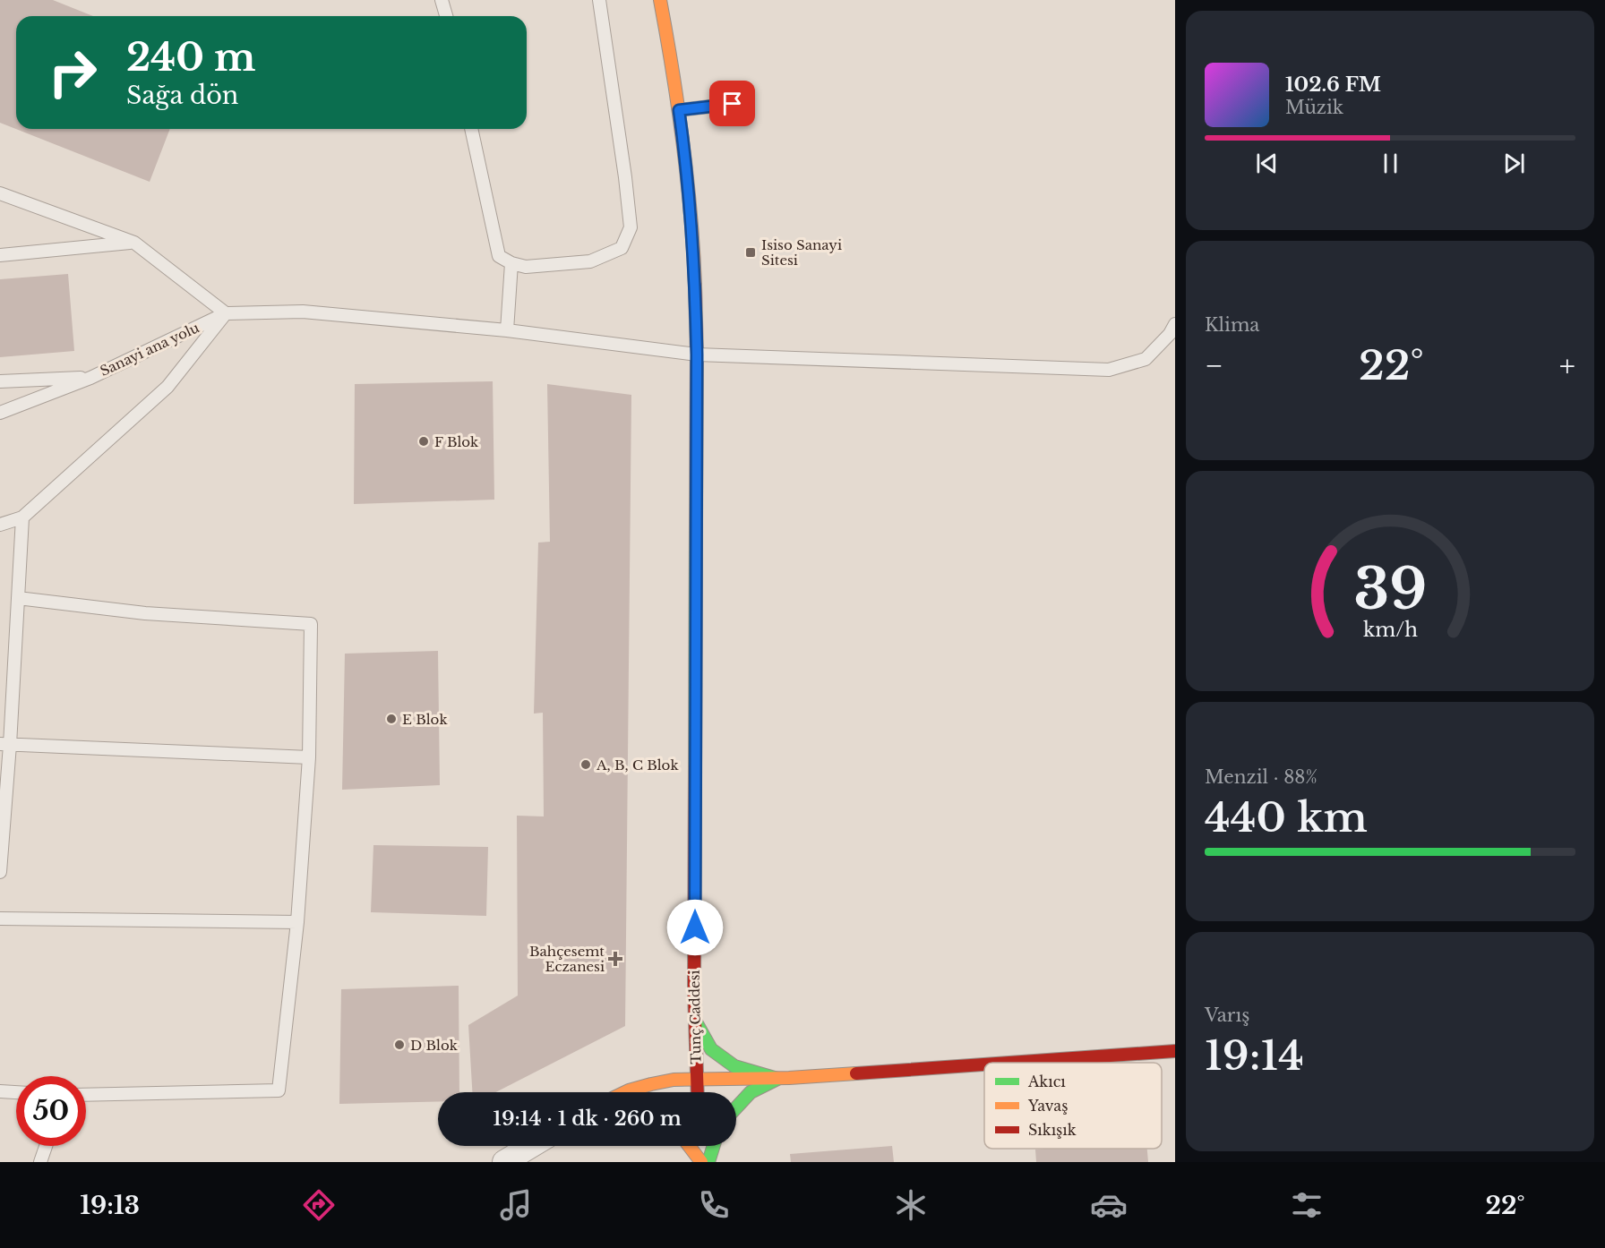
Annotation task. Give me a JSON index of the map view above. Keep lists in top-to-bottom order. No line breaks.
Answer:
{"streets":{"main road":["Tunç Caddesi"],"lane":["Sanayi ana yolu"]},"crossings":[["Sanayi ana yolu","Tunç Caddesi"]],"places":{"transit":["Isiso Sanayi Sitesi"],"other":["F Blok","E Blok","A, B, C Blok","D Blok"],"health":["Bahçesemt Eczanesi"]},"legend":["Akıcı","Yavaş","Sıkışık"],"page":{"turn":["240 m","Sağa dön"],"song":["102.6 FM","Müzik"],"tile":["Klima",["Menzil · 88%","440 km"],["Varış","19:14"]],"heat":["−","22°","+"],"limit":"50","trip":"19:14 · 1 dk · 260 m","tabs":["19:13","22°"],"gauge":["39","km/h"]}}
